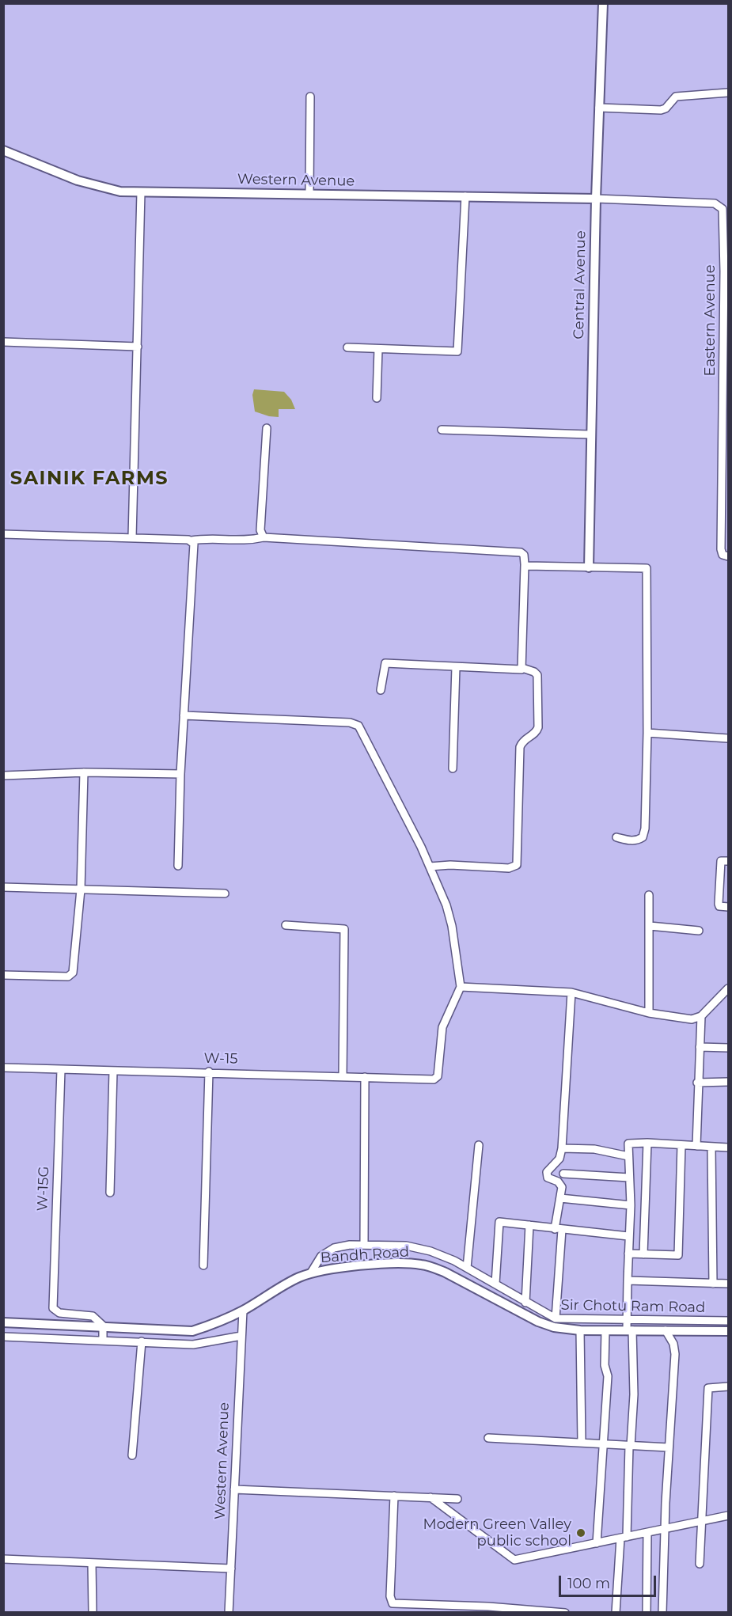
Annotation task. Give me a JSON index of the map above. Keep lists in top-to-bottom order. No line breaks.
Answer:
{"streets":{"street":["Western Avenue","Central Avenue","Eastern Avenue","W-15","W-15G","Bandh Road","Sir Chotu Ram Road"]},"crossings":[["Western Avenue","Central Avenue"],["Western Avenue","Eastern Avenue"],["Western Avenue","Bandh Road"],["Central Avenue","Eastern Avenue"],["W-15","W-15G"],["W-15G","Bandh Road"],["Bandh Road","Sir Chotu Ram Road"]],"districts":["SAINIK FARMS"],"places":["Modern Green Valley public school"],"scale_bar":"100 m"}
